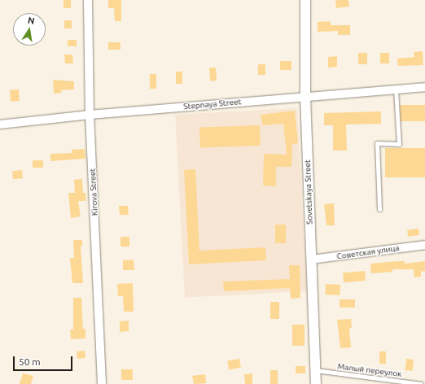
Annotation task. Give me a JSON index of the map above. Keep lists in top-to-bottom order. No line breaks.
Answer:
{"streets":{"street":["Stepnaya Street","Kirova Street","Sovetskaya Street","Советская улица"],"lane":["Малый переулок"]},"crossings":[["Stepnaya Street","Kirova Street"],["Stepnaya Street","Sovetskaya Street"],["Sovetskaya Street","Советская улица"],["Sovetskaya Street","Малый переулок"]],"scale_bar":"50 m","north":"top"}
